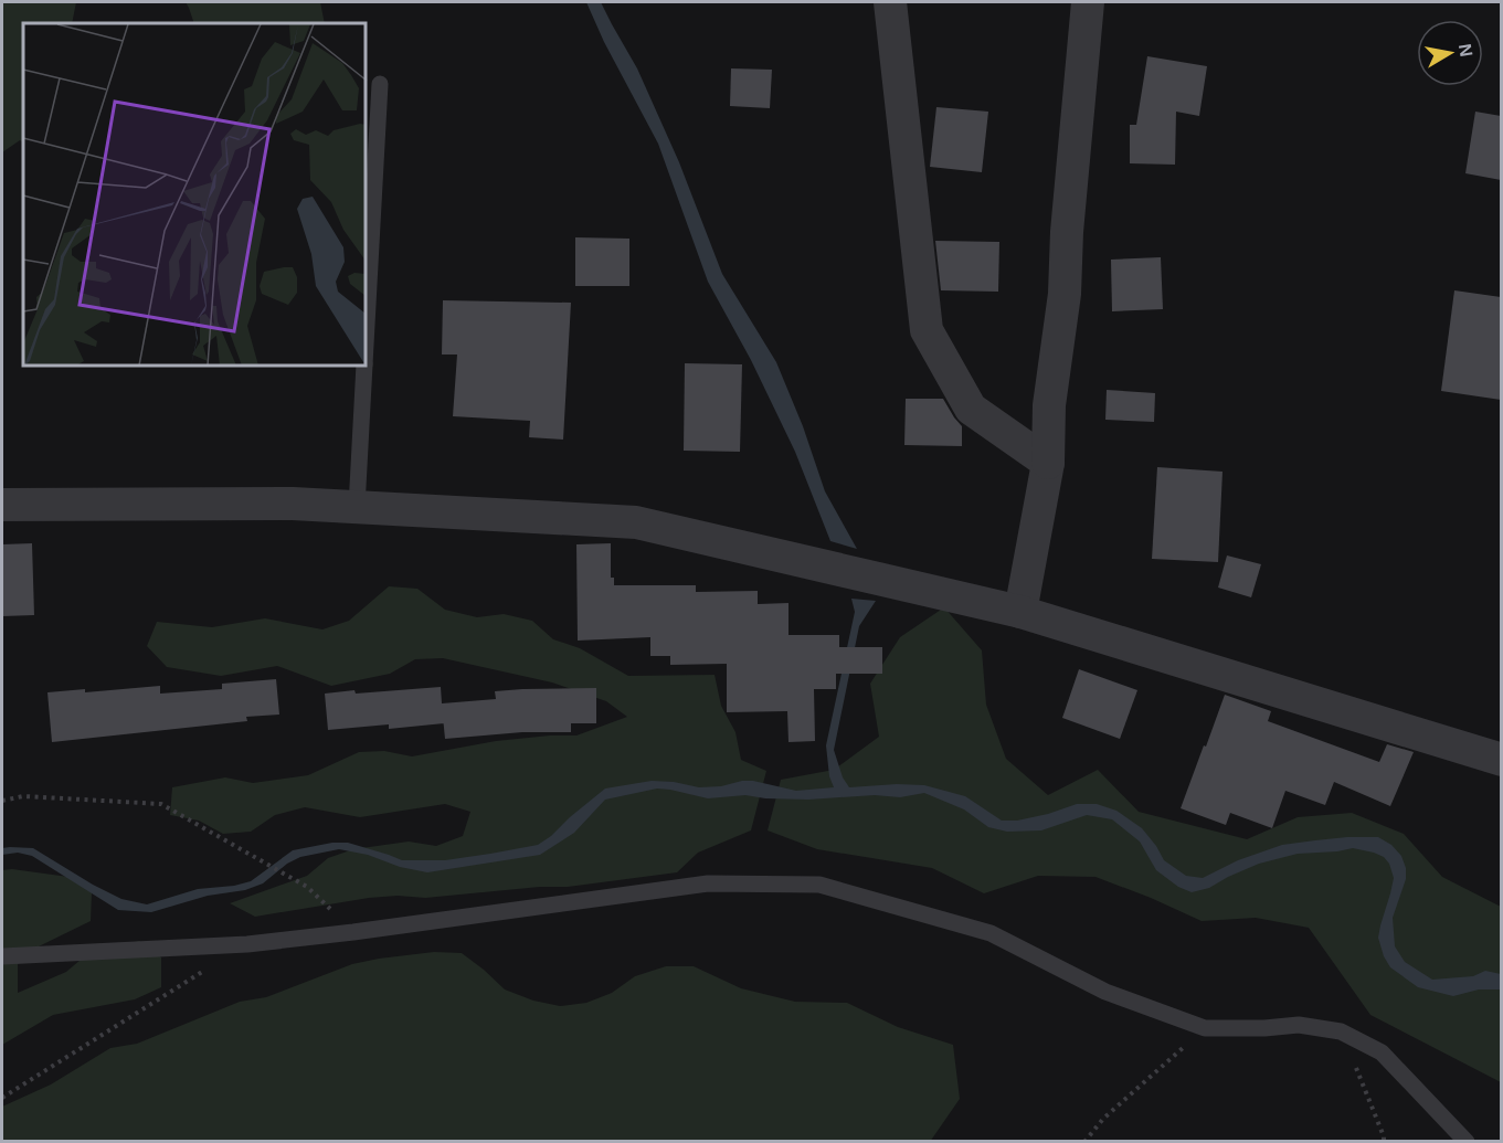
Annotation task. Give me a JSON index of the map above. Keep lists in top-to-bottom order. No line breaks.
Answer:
{"north":"right"}
